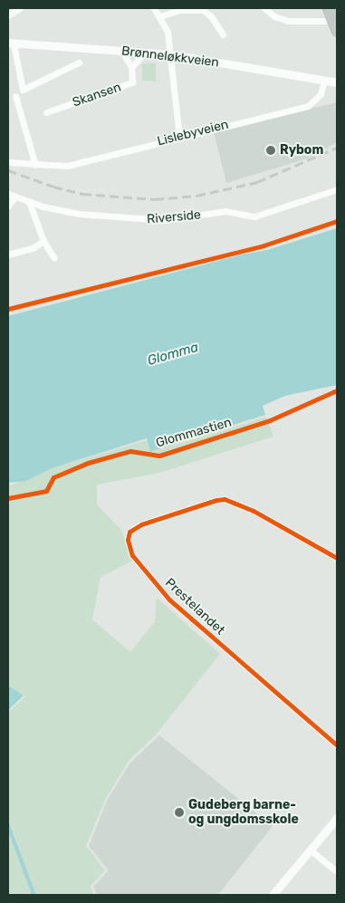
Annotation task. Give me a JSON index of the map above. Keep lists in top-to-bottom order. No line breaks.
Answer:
{"streets":{"street":["Brønneløkkveien","Skansen","Lislebyveien","Riverside","Prestelandet"],"cycle path":["Glommastien"]},"crossings":[["Brønneløkkveien","Skansen"],["Brønneløkkveien","Lislebyveien"]],"water":["Glomma"],"places":["Rybom","Gudeberg barne- og ungdomsskole"]}
